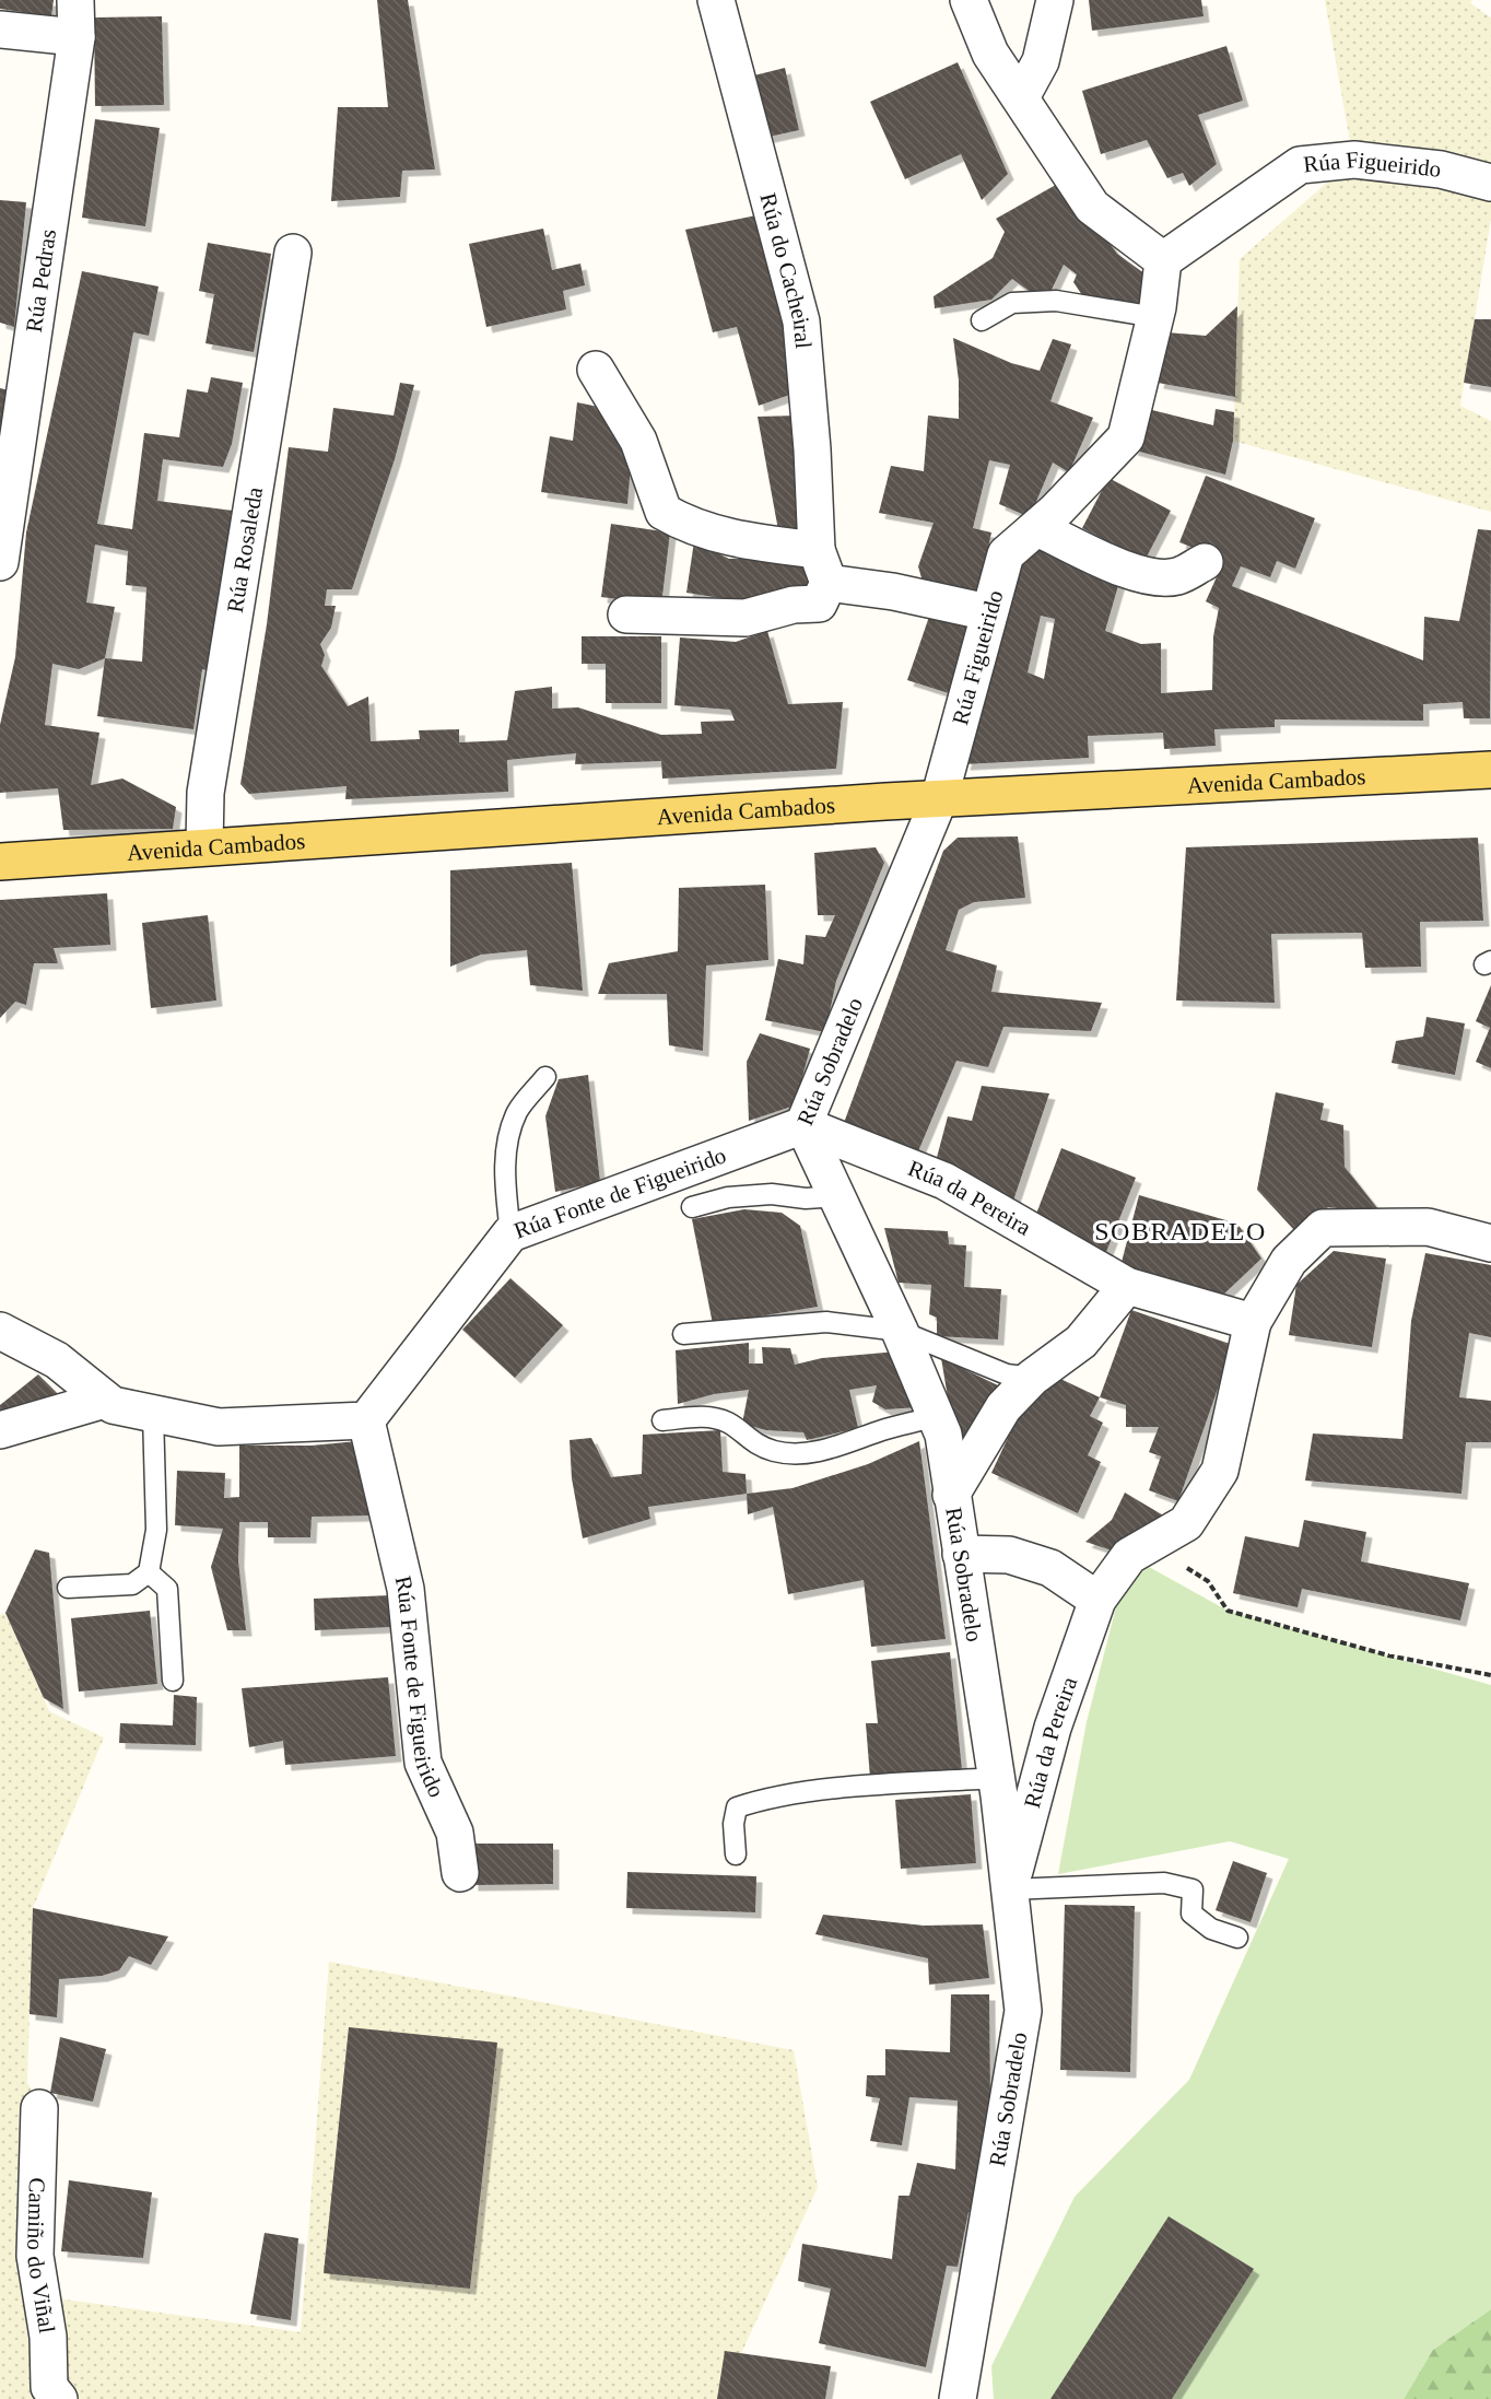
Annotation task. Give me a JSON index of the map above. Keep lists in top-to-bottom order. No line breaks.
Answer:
{"streets":{"main road":["Avenida Cambados"],"street":["Rúa Figueirido","Rúa do Cacheiral","Rúa Pedras","Rúa Rosaleda","Rúa Sobradelo","Rúa Fonte de Figueirido","Rúa da Pereira","Camiño do Viñal"]},"crossings":[["Rúa Figueirido","Avenida Cambados"],["Rúa Figueirido","Rúa Sobradelo"],["Rúa Rosaleda","Avenida Cambados"],["Avenida Cambados","Rúa Sobradelo"],["Rúa Sobradelo","Rúa Fonte de Figueirido"],["Rúa Sobradelo","Rúa da Pereira"],["Rúa Fonte de Figueirido","Rúa da Pereira"]],"districts":["SOBRADELO"]}
